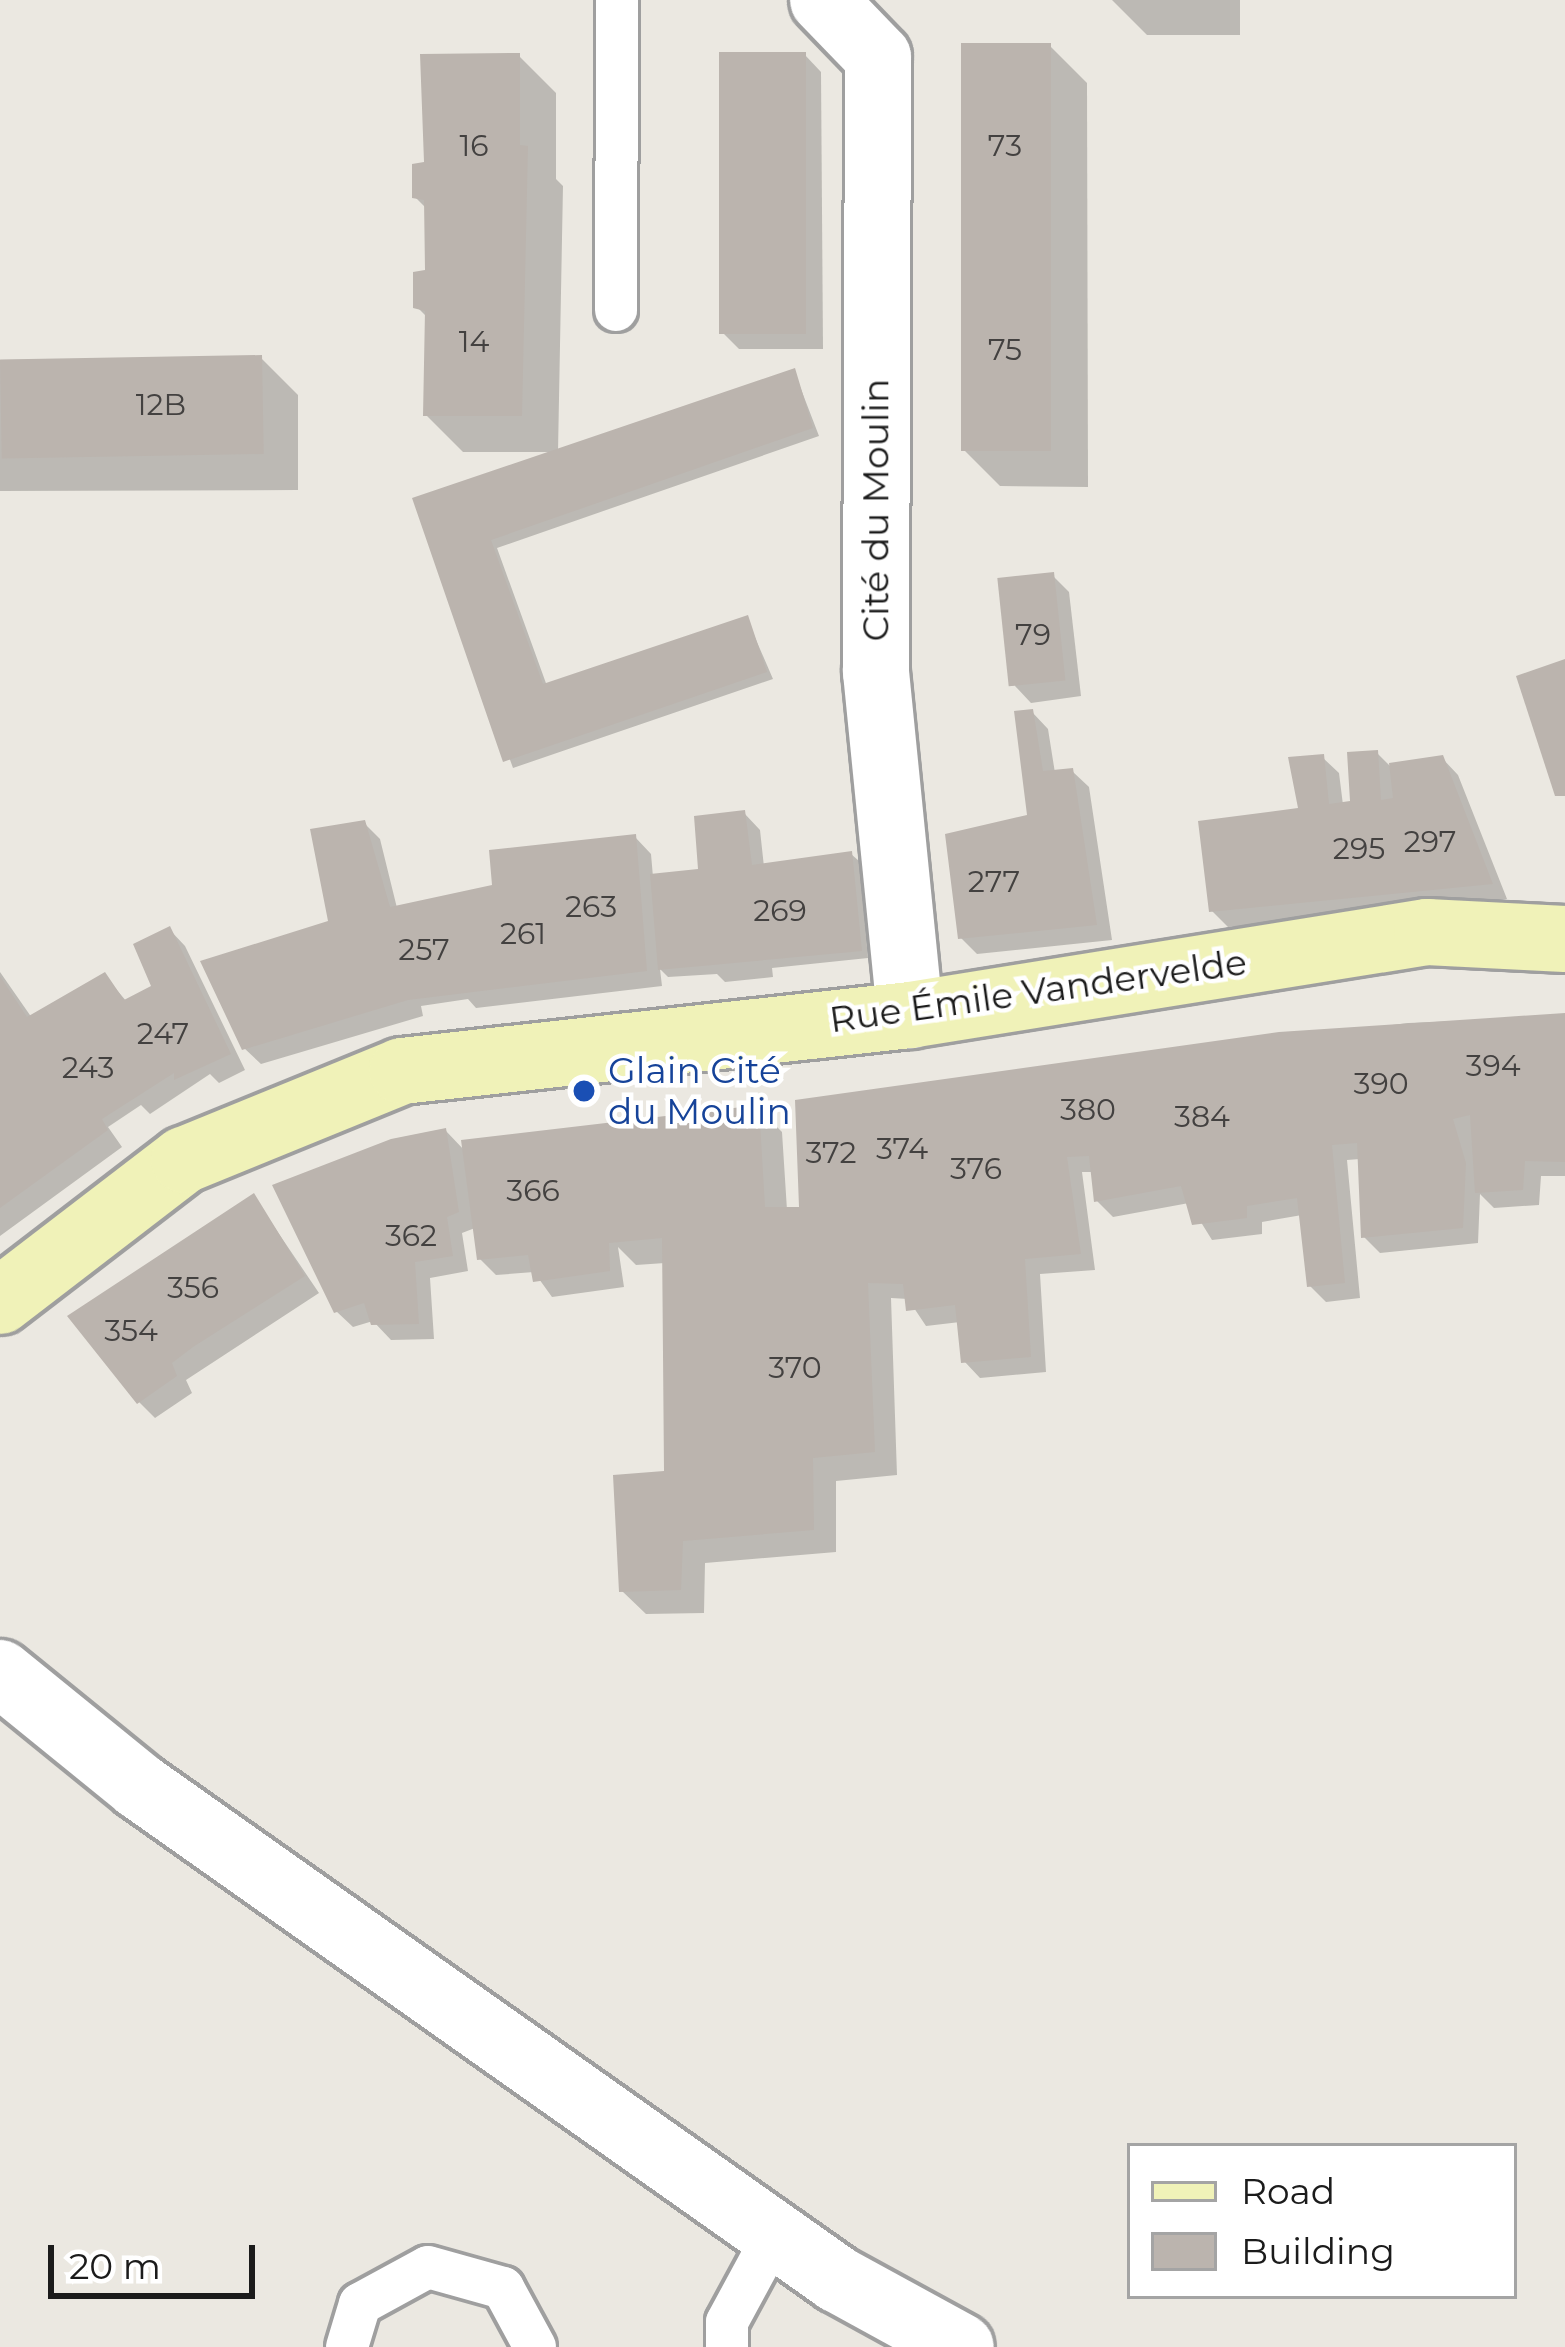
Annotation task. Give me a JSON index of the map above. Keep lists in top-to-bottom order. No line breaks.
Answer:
{"streets":{"main road":["Rue Émile Vandervelde"],"street":["Cité du Moulin"]},"crossings":[["Cité du Moulin","Rue Émile Vandervelde"]],"places":["Glain Cité du Moulin"],"house_numbers":["16","73","14","75","12B","79","297","295","277","263","269","261","257","247","394","243","390","380","384","374","372","376","366","362","356","354","370"],"legend":["Road","Building"],"scale_bar":"20 m"}
